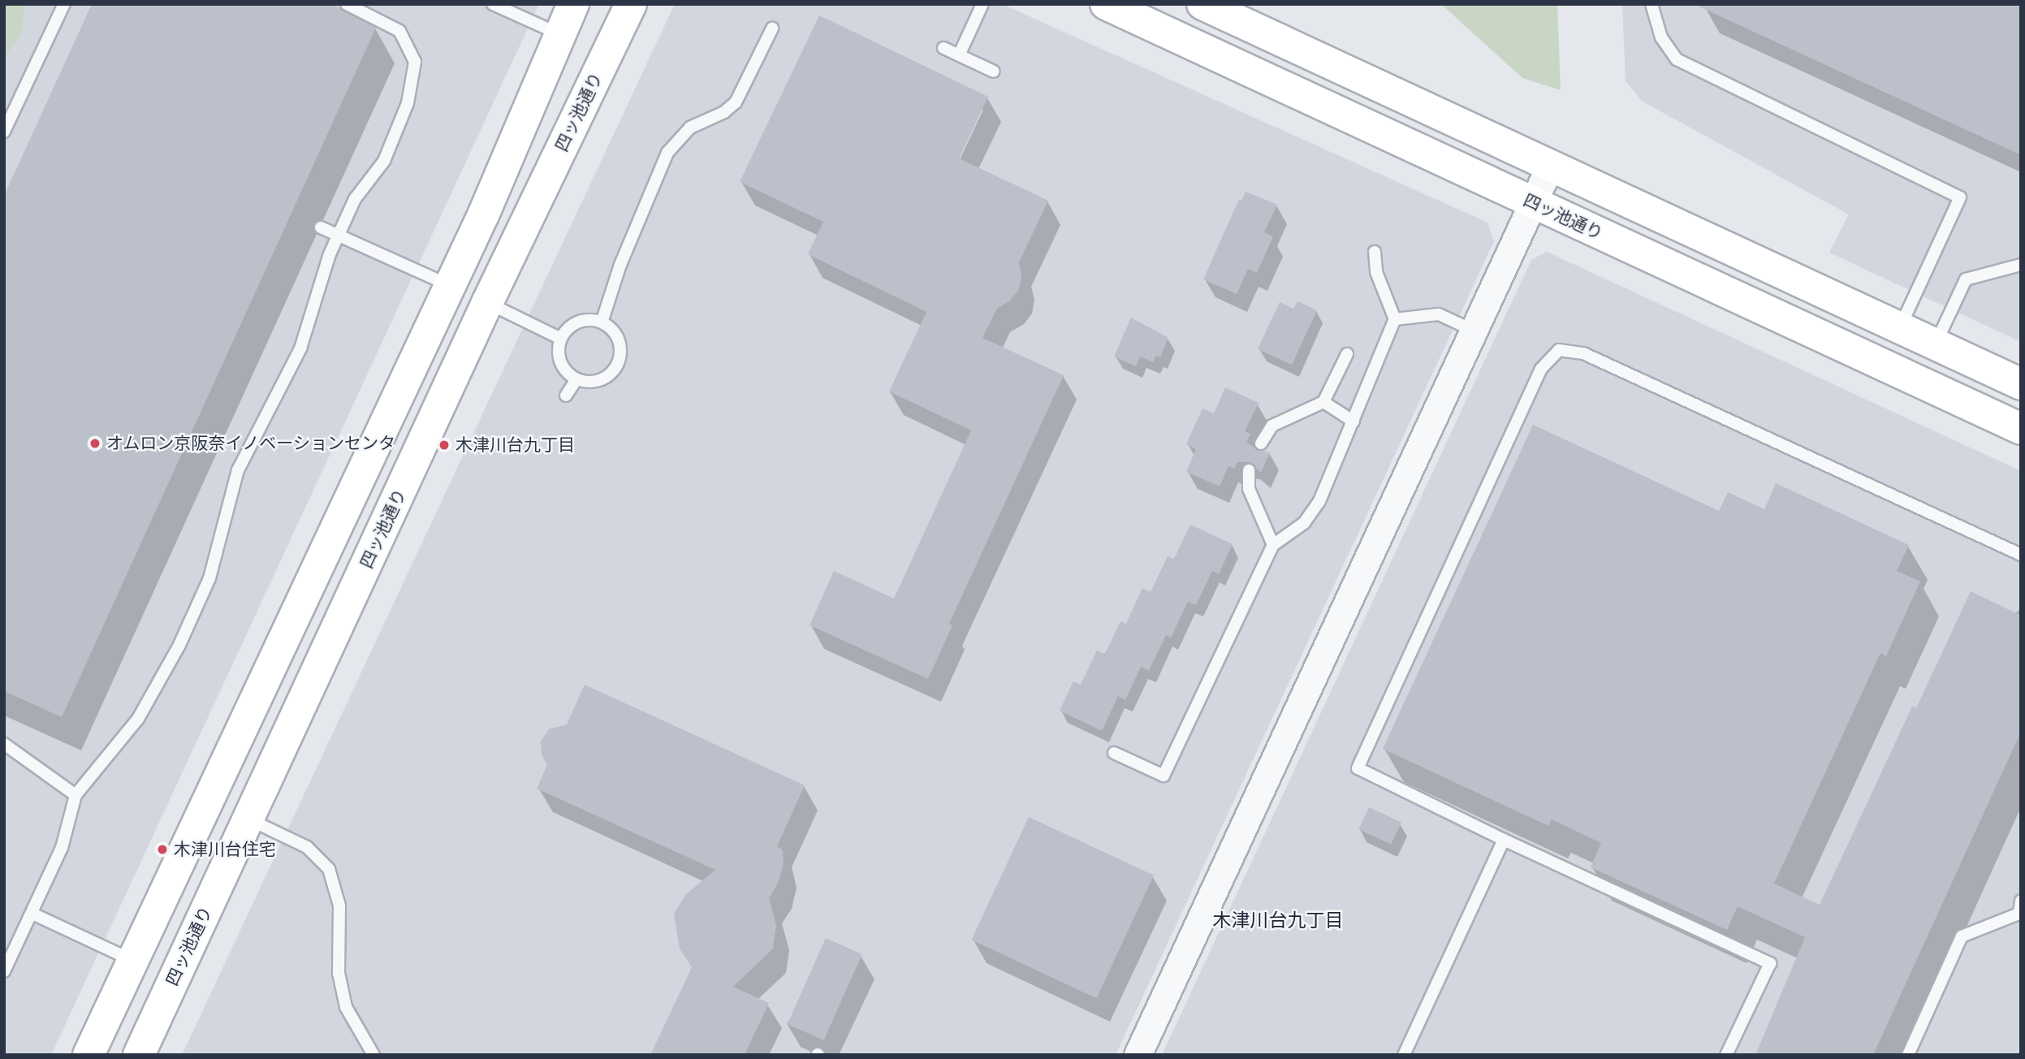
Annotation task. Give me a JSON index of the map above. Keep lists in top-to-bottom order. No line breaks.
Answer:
{"streets":{"main road":["四ッ池通り"]},"districts":["木津川台九丁目"],"places":["オムロン京阪奈イノベーションセンタ","木津川台九丁目","木津川台住宅"]}
